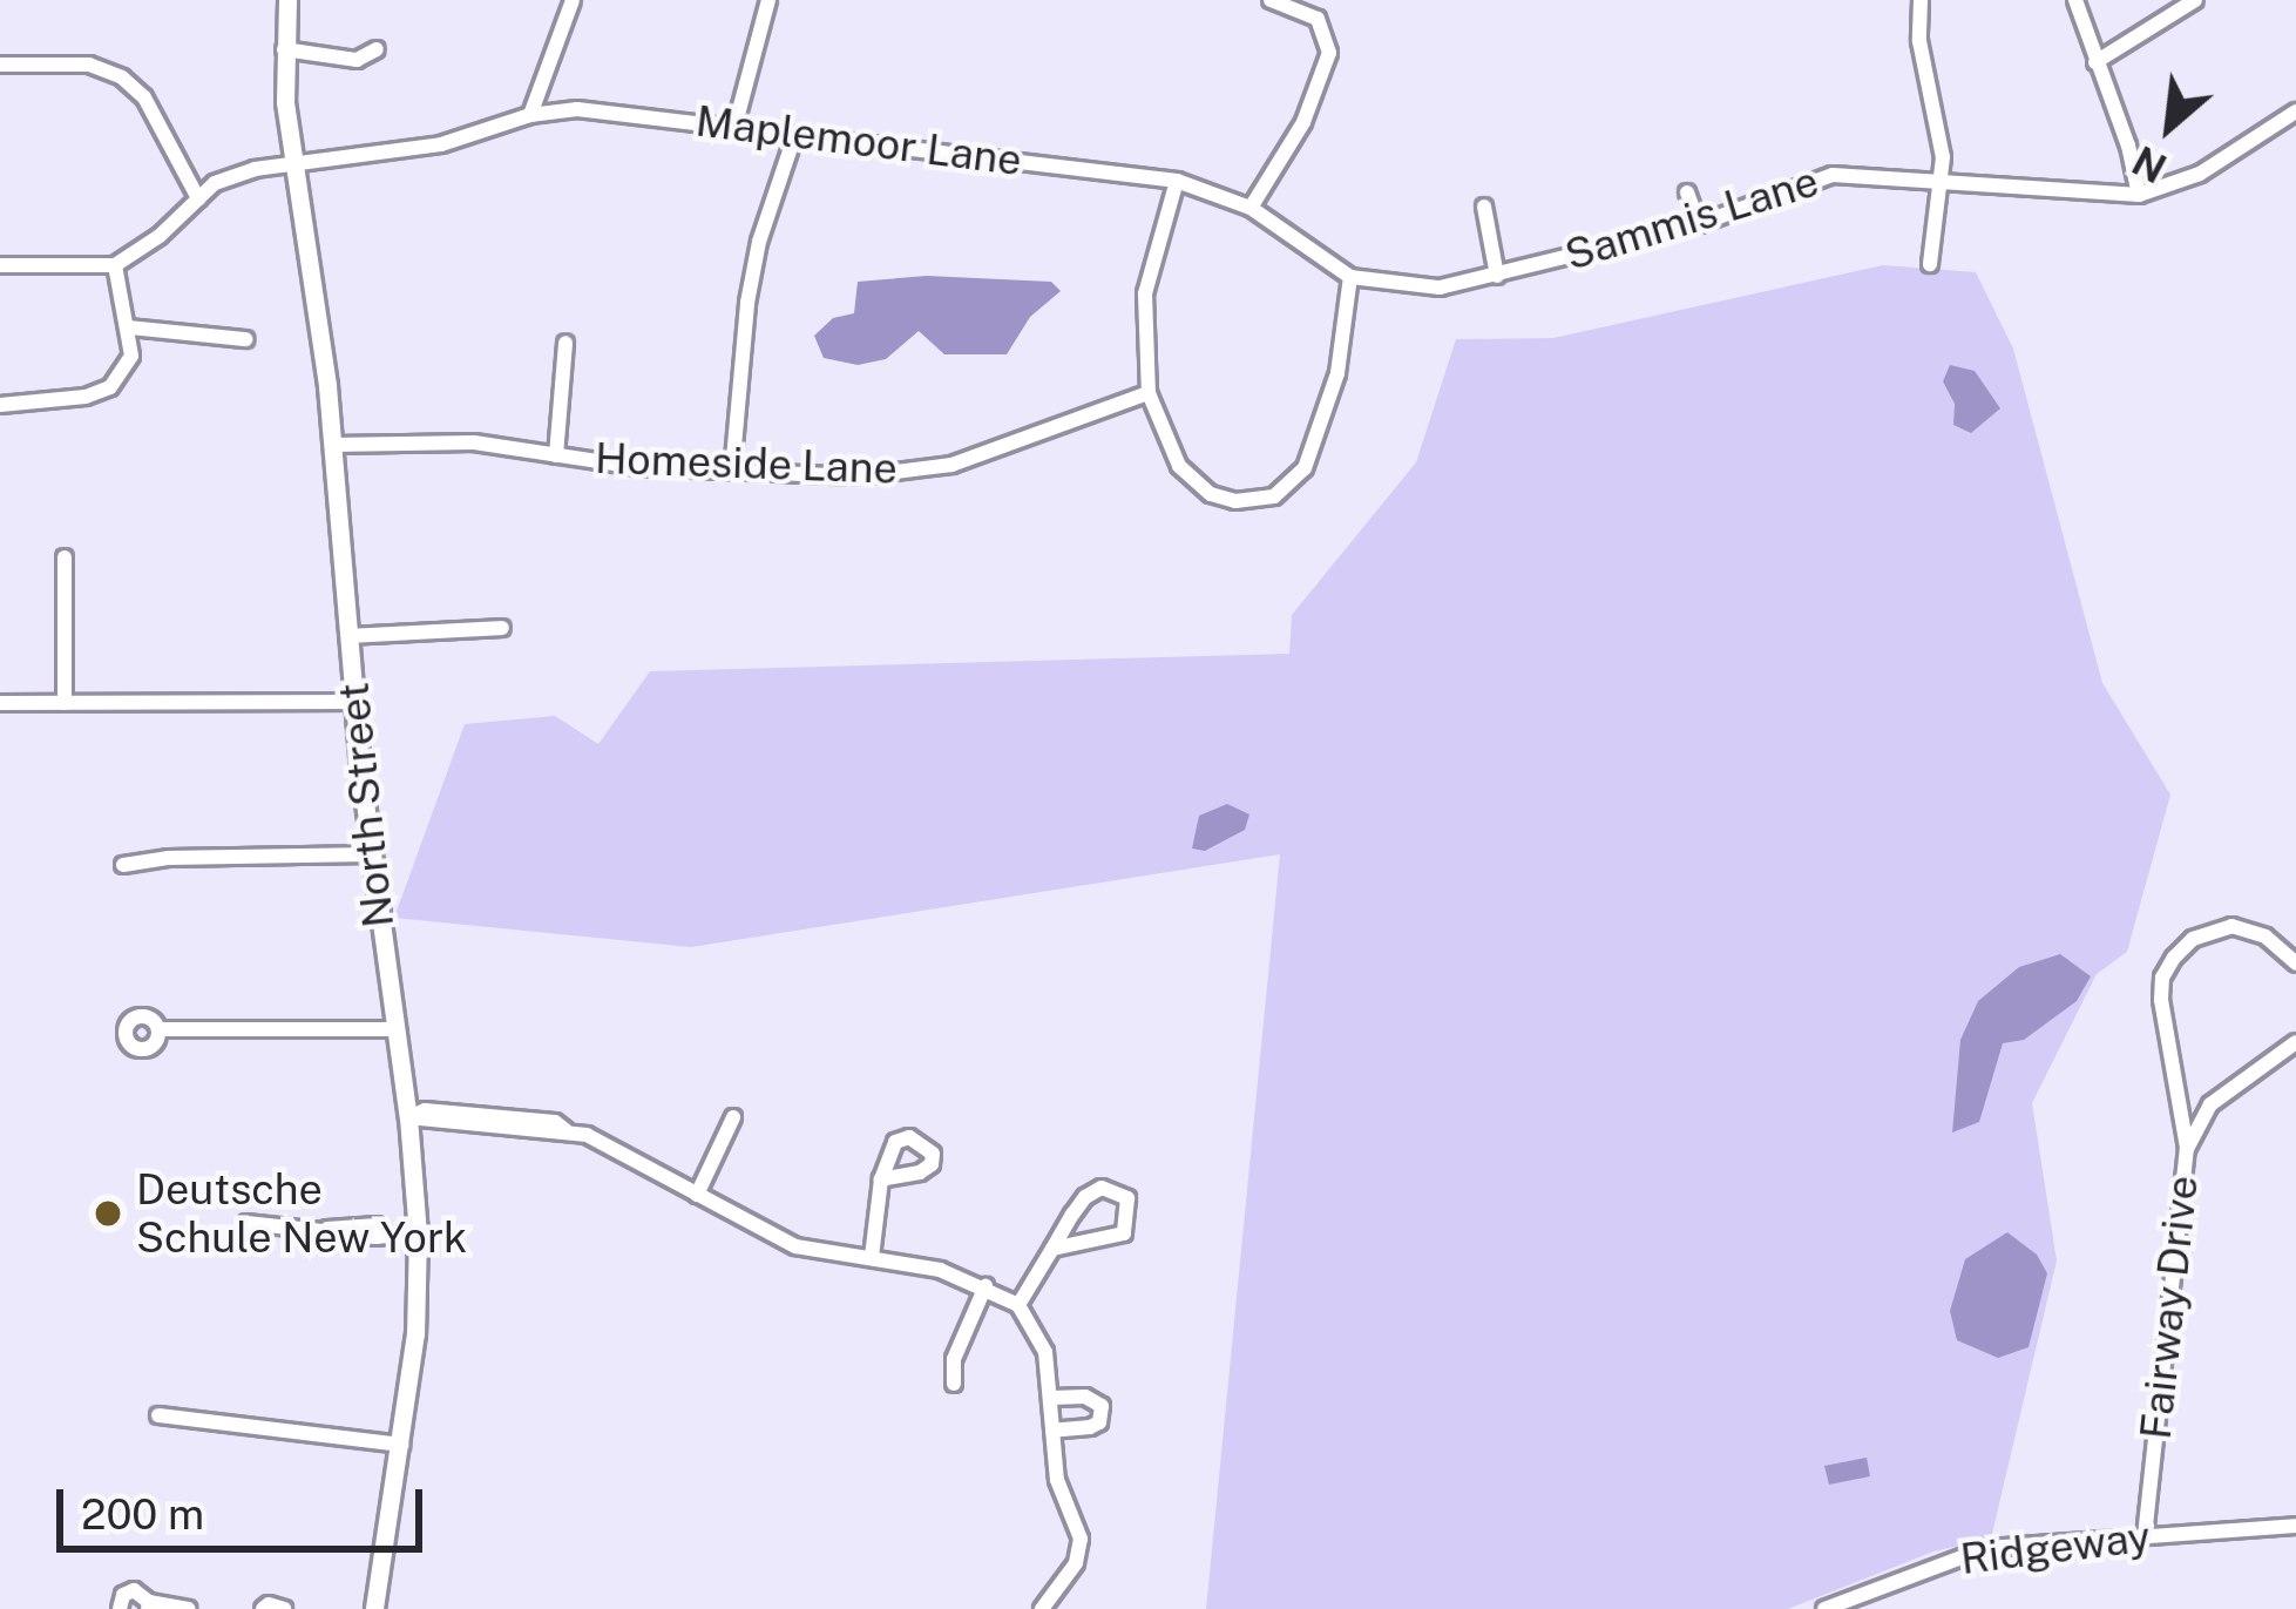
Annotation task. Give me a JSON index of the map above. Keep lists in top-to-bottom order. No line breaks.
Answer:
{"streets":{"main road":["North Street"],"street":["Maplemoor Lane","Sammis Lane","Homeside Lane","Fairway Drive","Ridgeway"]},"crossings":[["Maplemoor Lane","Sammis Lane"],["Maplemoor Lane","North Street"],["Homeside Lane","North Street"],["Fairway Drive","Ridgeway"]],"places":["Deutsche Schule New York"],"scale_bar":"200 m","north":"bottom left"}
